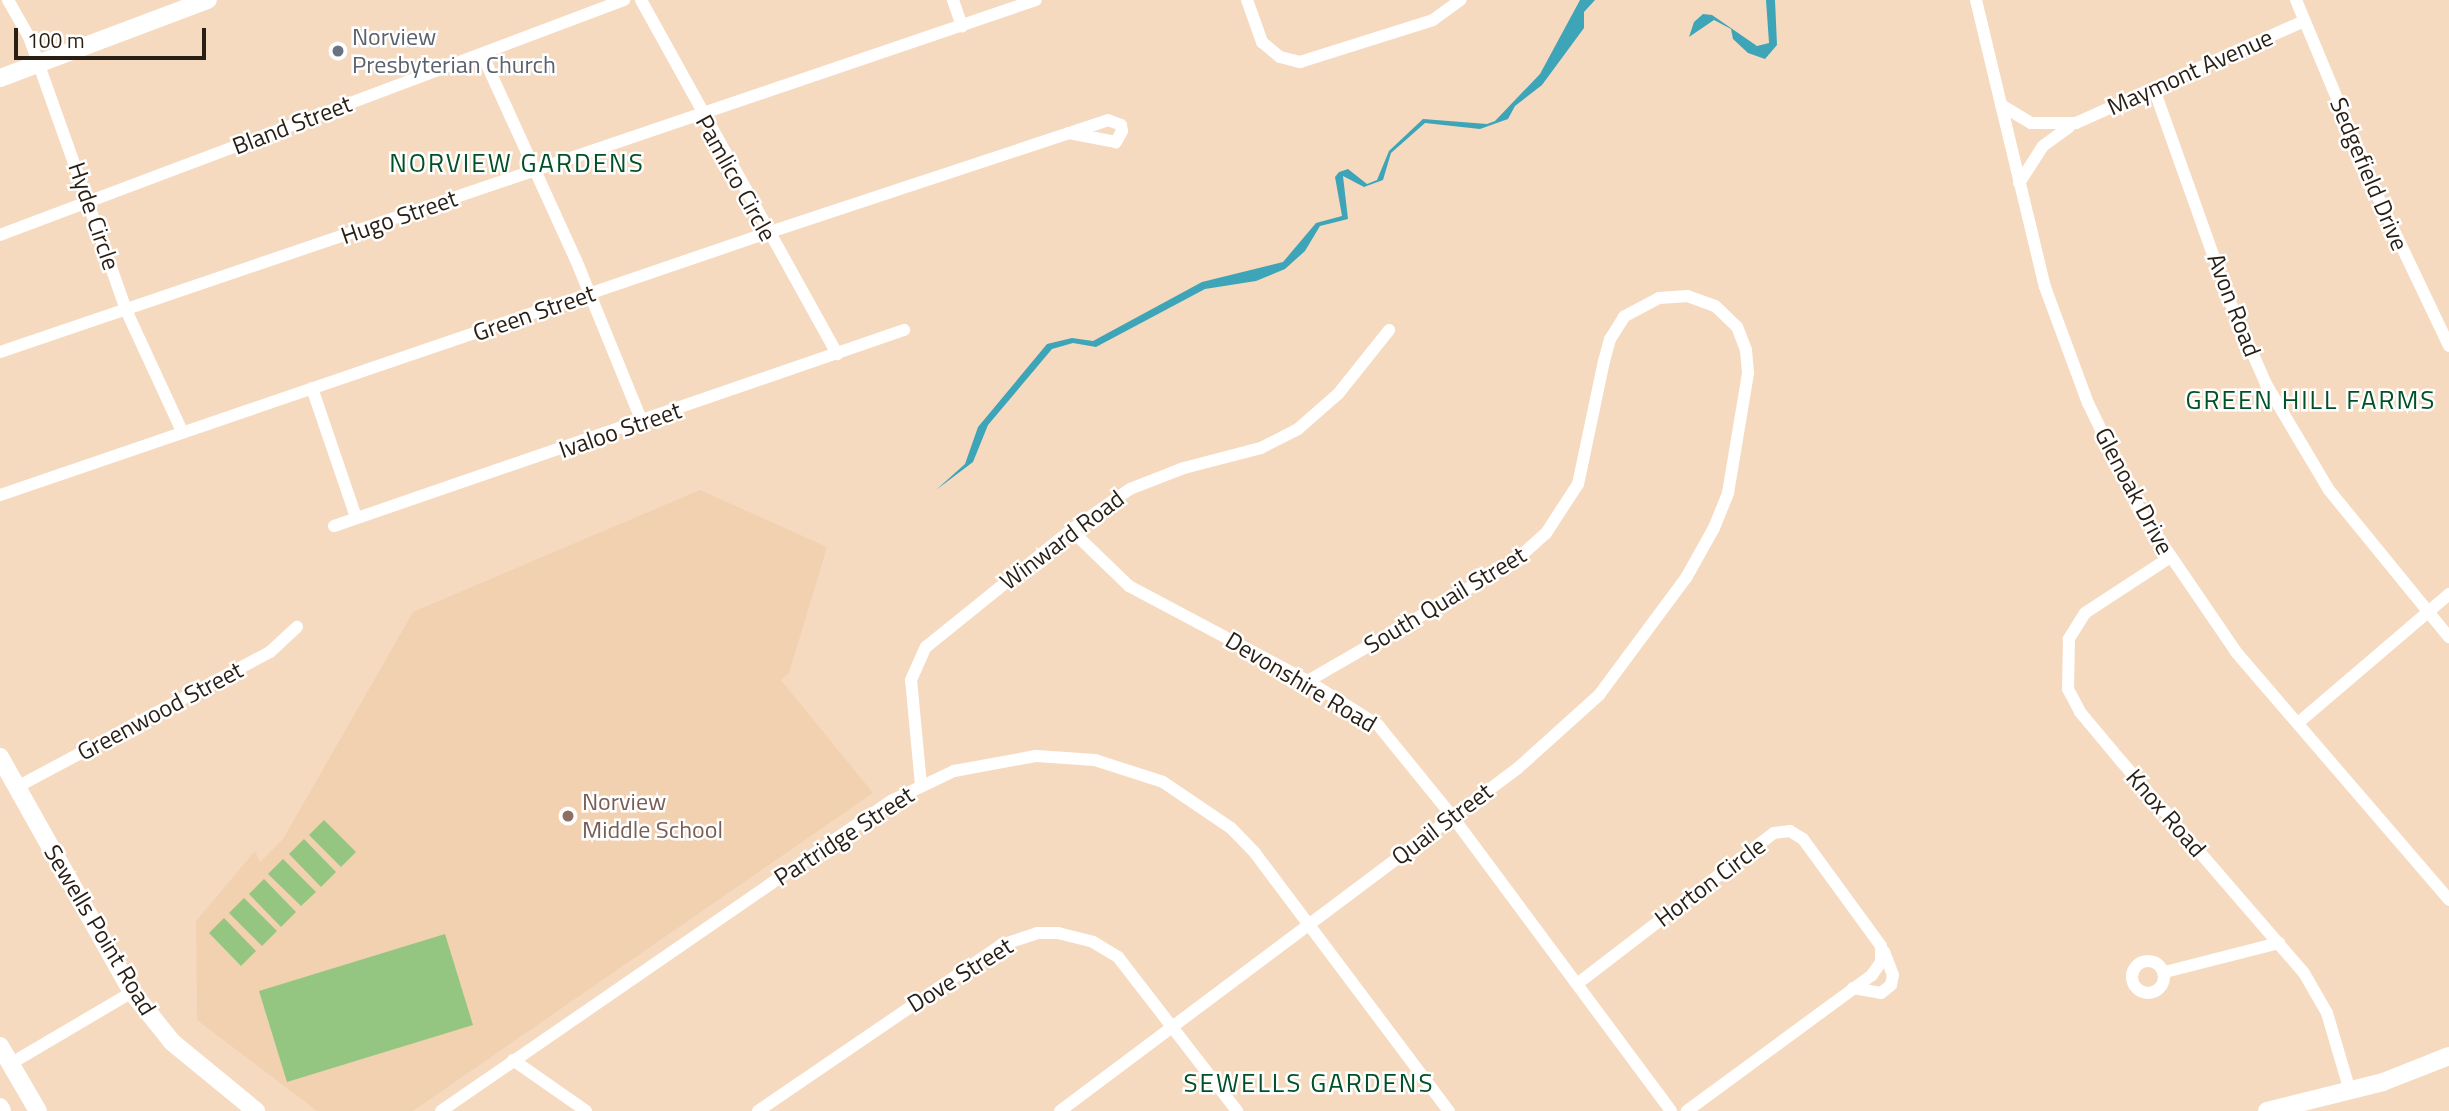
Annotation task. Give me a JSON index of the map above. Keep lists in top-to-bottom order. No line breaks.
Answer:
{"streets":{"main road":["Sewells Point Road"],"street":["Maymont Avenue","Bland Street","Sedgefield Drive","Pamlico Circle","Hyde Circle","Hugo Street","Avon Road","Green Street","Ivaloo Street","Glenoak Drive","Winward Road","South Quail Street","Devonshire Road","Greenwood Street","Knox Road","Quail Street","Partridge Street","Horton Circle","Dove Street"]},"crossings":[["Maymont Avenue","Sedgefield Drive"],["Maymont Avenue","Avon Road"],["Maymont Avenue","Glenoak Drive"],["Bland Street","Hyde Circle"],["Pamlico Circle","Hugo Street"],["Pamlico Circle","Green Street"],["Pamlico Circle","Ivaloo Street"],["Hyde Circle","Hugo Street"],["Hyde Circle","Green Street"],["Glenoak Drive","Knox Road"],["Winward Road","Devonshire Road"],["Winward Road","Partridge Street"],["South Quail Street","Devonshire Road"],["South Quail Street","Quail Street"],["Devonshire Road","Quail Street"],["Devonshire Road","Horton Circle"],["Greenwood Street","Sewells Point Road"],["Quail Street","Partridge Street"],["Quail Street","Dove Street"]],"districts":["NORVIEW GARDENS","GREEN HILL FARMS","SEWELLS GARDENS"],"places":["Norview Presbyterian Church","Norview Middle School"],"scale_bar":"100 m"}
